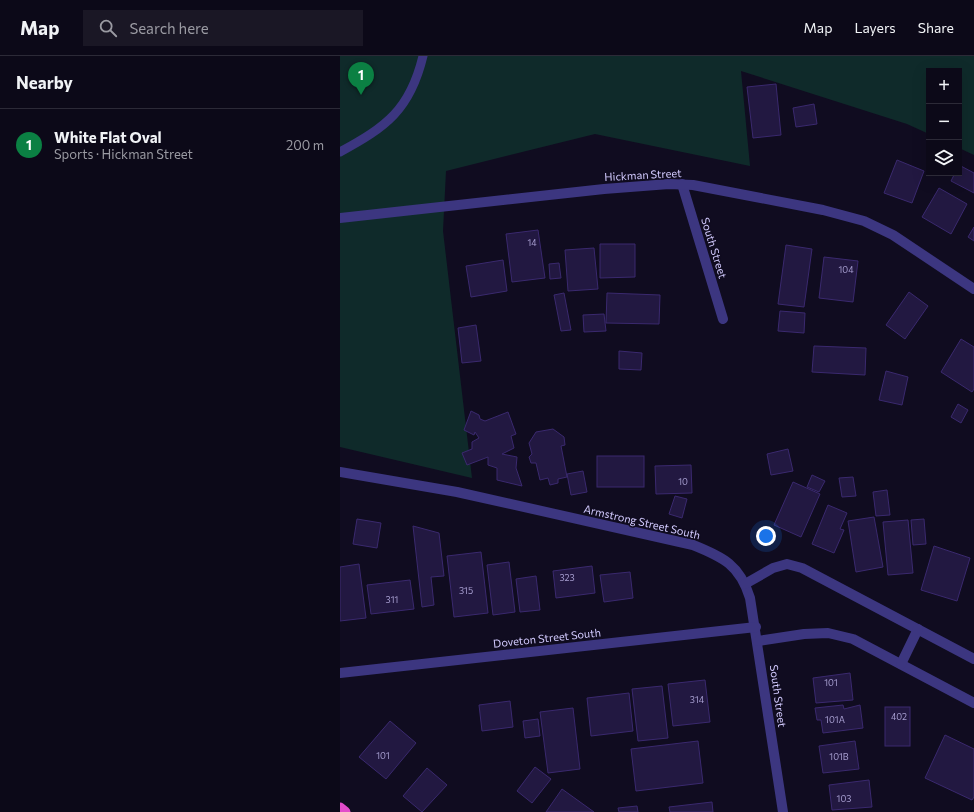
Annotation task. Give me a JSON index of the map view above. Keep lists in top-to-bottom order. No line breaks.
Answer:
{"streets":{"street":["Hickman Street","South Street","Armstrong Street South","Doveton Street South"]},"crossings":[["Hickman Street","South Street"],["South Street","Armstrong Street South"],["South Street","Doveton Street South"]],"house_numbers":["14","104","10","323","315","311","101","314","402","101A","101","101B","103"],"page":{"header":"Map","search":"Search here","nav":["Map","Layers","Share"],"heading":"Nearby","pins":"1","map_buttons":["+","−"],"list":[{"mark":"1","name":"White Flat Oval","note":"Sports · Hickman Street","value":"200 m"}]}}
